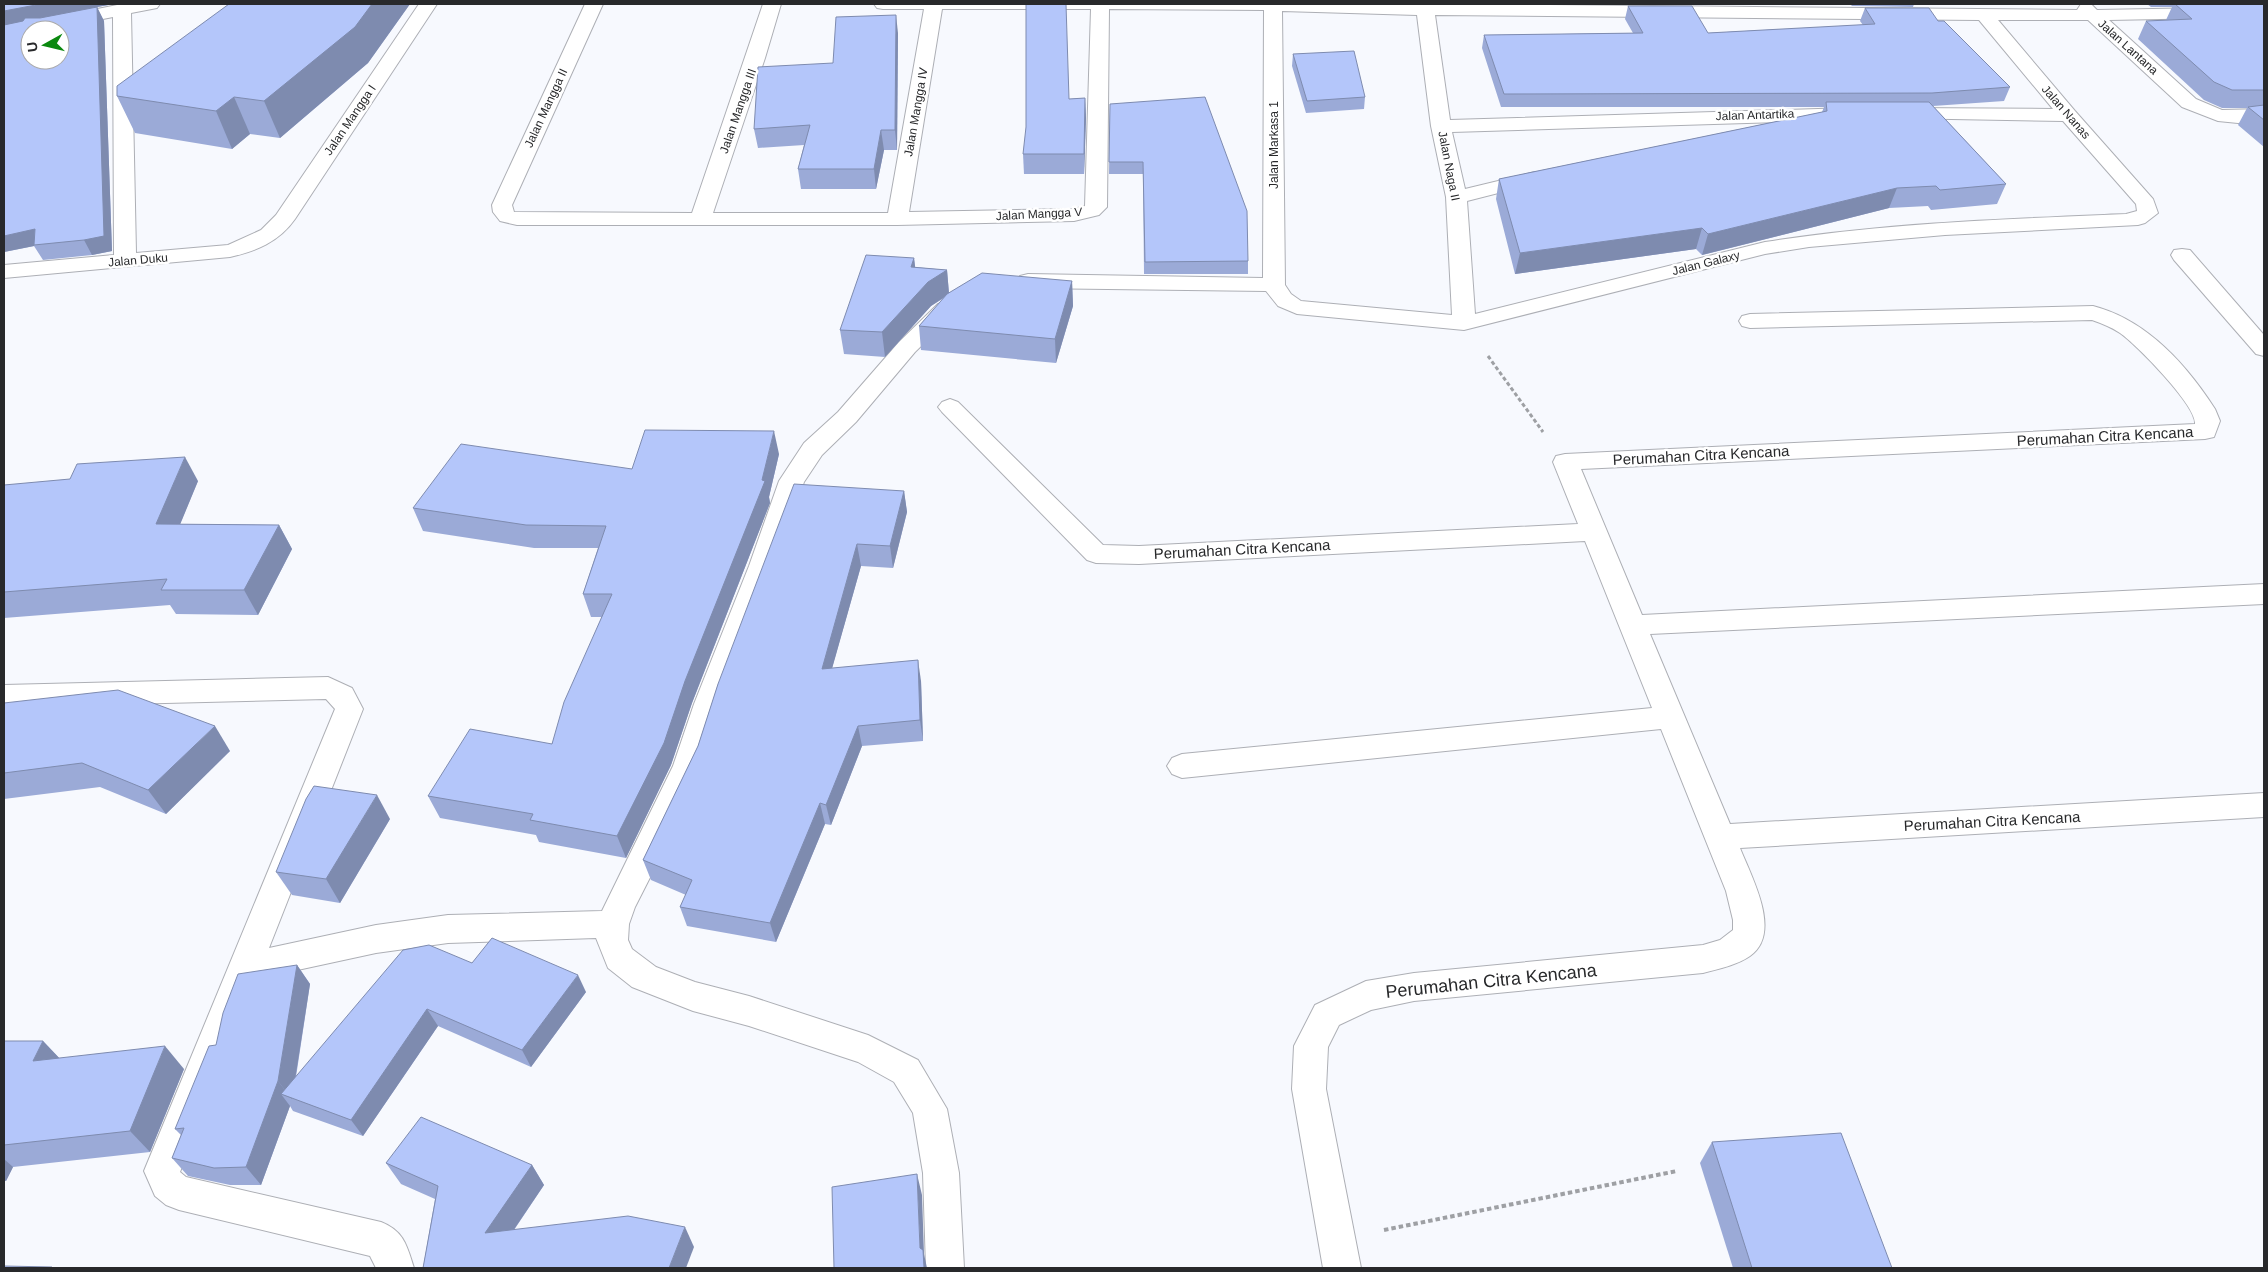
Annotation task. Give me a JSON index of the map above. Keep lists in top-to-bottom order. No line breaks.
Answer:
{"streets":{"street":["Jalan Lantana","Jalan Mangga II","Jalan Mangga III","Jalan Mangga IV","Jalan Nanas","Jalan Antartika","Jalan Mangga I","Jalan Markasa 1","Jalan Naga II","Jalan Mangga V","Jalan Duku","Jalan Galaxy","Perumahan Citra Kencana"]},"crossings":[["Jalan Mangga II","Jalan Mangga III"],["Jalan Mangga IV","Jalan Mangga V"],["Jalan Nanas","Jalan Antartika"],["Jalan Nanas","Jalan Galaxy"],["Jalan Antartika","Jalan Naga II"],["Jalan Mangga I","Jalan Duku"],["Jalan Markasa 1","Jalan Galaxy"],["Jalan Naga II","Jalan Galaxy"]],"north":"left"}
